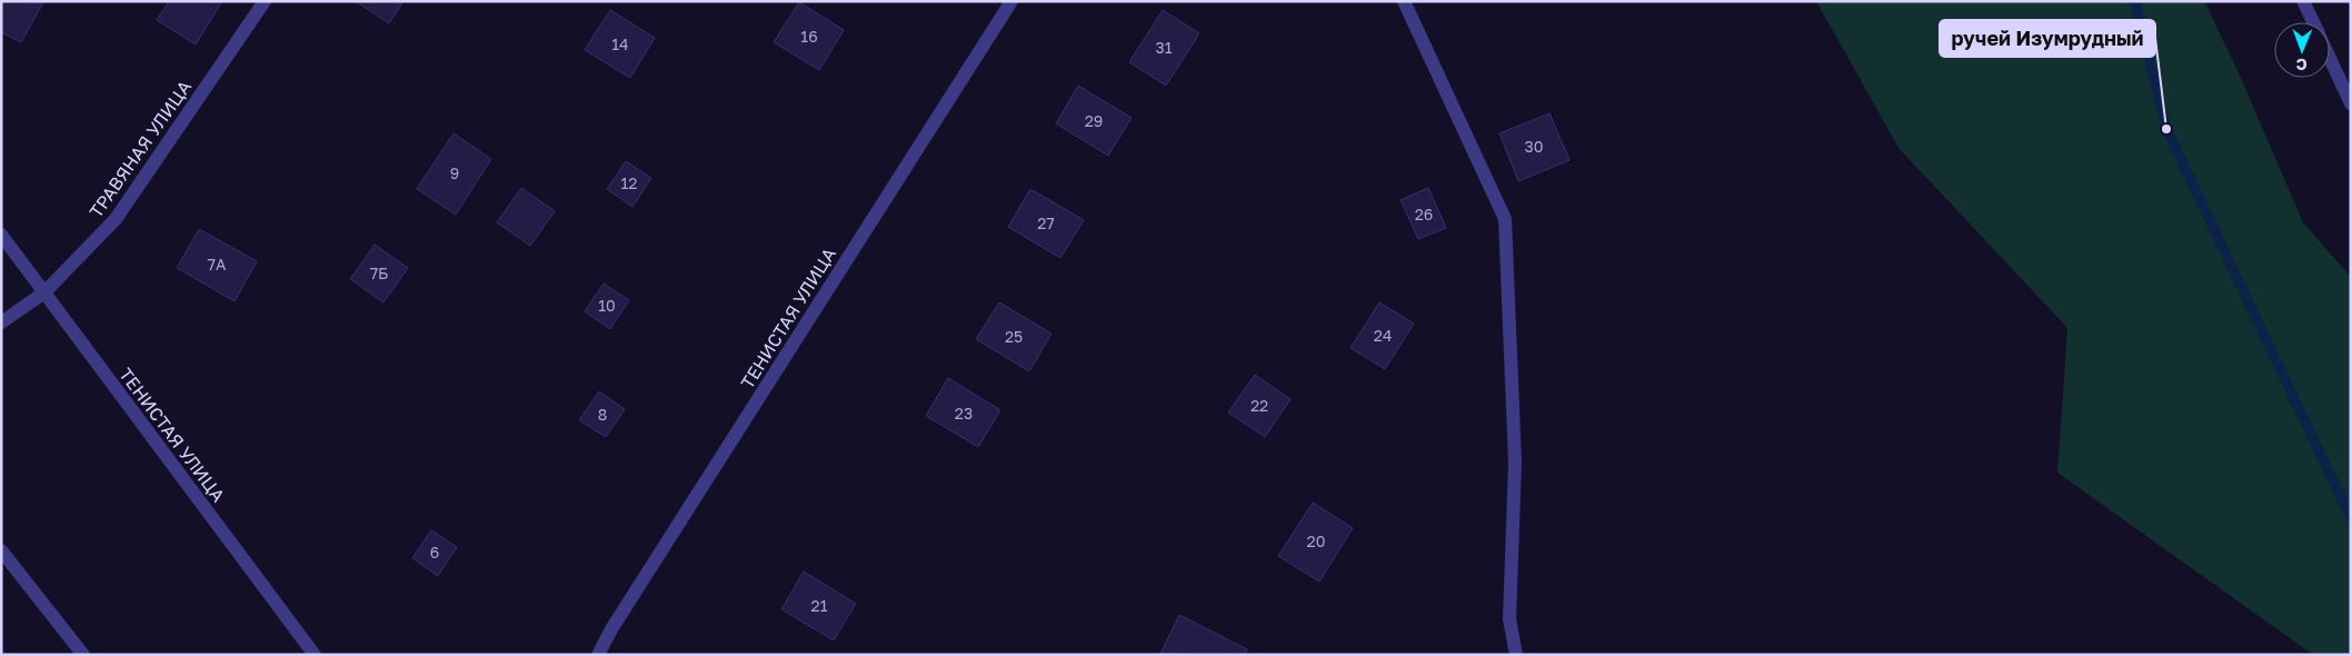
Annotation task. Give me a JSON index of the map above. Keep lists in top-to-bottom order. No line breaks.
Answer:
{"streets":{"street":["ТРАВЯНАЯ УЛИЦА","ТЕНИСТАЯ УЛИЦА"]},"crossings":[["ТРАВЯНАЯ УЛИЦА","ТЕНИСТАЯ УЛИЦА"]],"places":["ручей Изумрудный"],"house_numbers":["16","14","31","29","30","9","12","26","27","7А","7Б","10","24","25","22","23","8","20","6","21"],"north":"bottom"}
